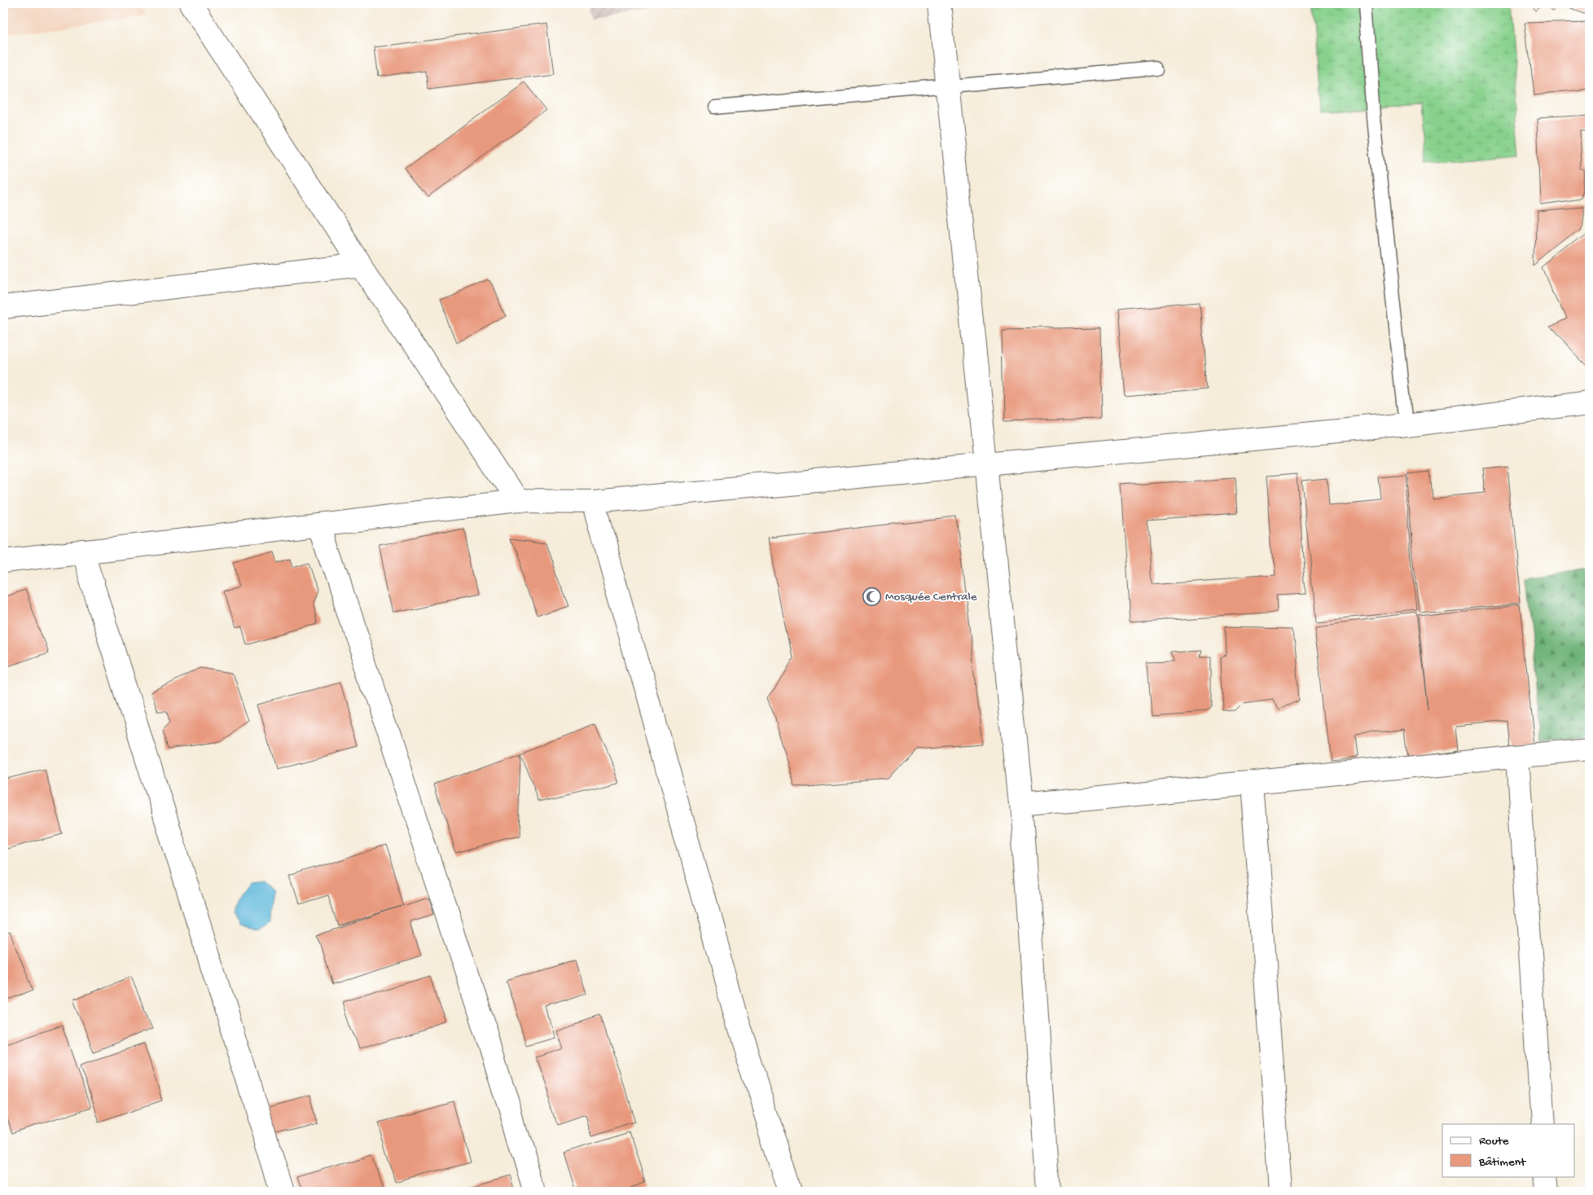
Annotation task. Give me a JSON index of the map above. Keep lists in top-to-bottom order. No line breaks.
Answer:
{"places":{"mosque":["Mosquée Centrale"]},"legend":["Route","Bâtiment"]}
